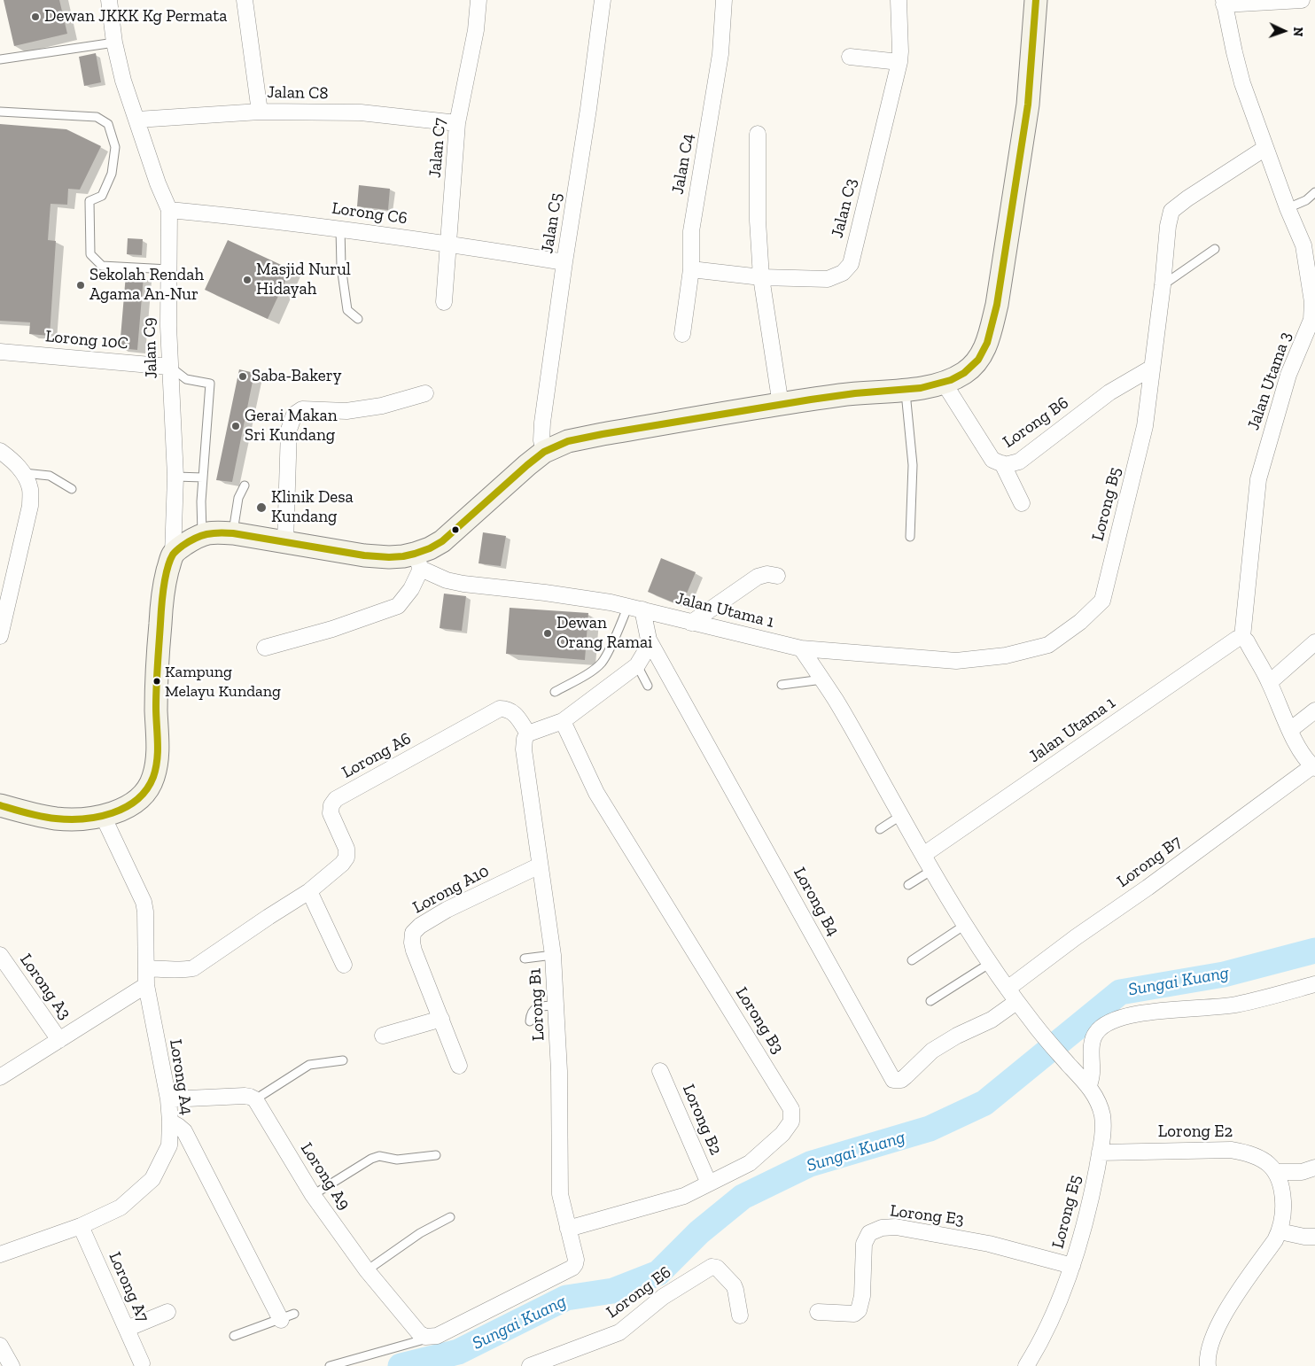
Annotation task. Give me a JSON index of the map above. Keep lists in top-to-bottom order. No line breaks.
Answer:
{"streets":{"street":["Jalan C8","Jalan C7","Jalan C4","Jalan C3","Lorong C6","Jalan C5","Lorong 10C","Jalan C9","Jalan Utama 3","Lorong B6","Lorong B5","Jalan Utama 1","Lorong A6","Lorong B7","Lorong A10","Lorong B4","Lorong A3","Lorong B1","Lorong B3","Lorong A4","Lorong B2","Lorong E2","Lorong A9","Lorong E5","Lorong E3","Lorong A7","Lorong E6"]},"crossings":[["Jalan C8","Jalan C7"],["Jalan C8","Jalan C9"],["Jalan C7","Lorong C6"],["Jalan C4","Jalan C3"],["Lorong C6","Jalan C5"],["Lorong C6","Jalan C9"],["Lorong 10C","Jalan C9"],["Jalan Utama 3","Lorong B5"],["Jalan Utama 3","Jalan Utama 1"],["Lorong B6","Lorong B5"],["Lorong B5","Jalan Utama 1"],["Jalan Utama 1","Lorong B4"],["Lorong A6","Lorong B1"],["Lorong A6","Lorong A4"],["Lorong A10","Lorong B1"],["Lorong B4","Lorong E5"],["Lorong B1","Lorong B3"],["Lorong B1","Lorong A9"],["Lorong B3","Lorong B2"],["Lorong A4","Lorong A7"],["Lorong E2","Lorong E5"],["Lorong E5","Lorong E3"]],"water":["Sungai Kuang"],"places":["Dewan JKKK Kg Permata","Masjid Nurul Hidayah","Sekolah Rendah Agama An-Nur","Saba-Bakery","Gerai Makan Sri Kundang","Klinik Desa Kundang","Dewan Orang Ramai","Kampung Melayu Kundang"],"north":"right"}
